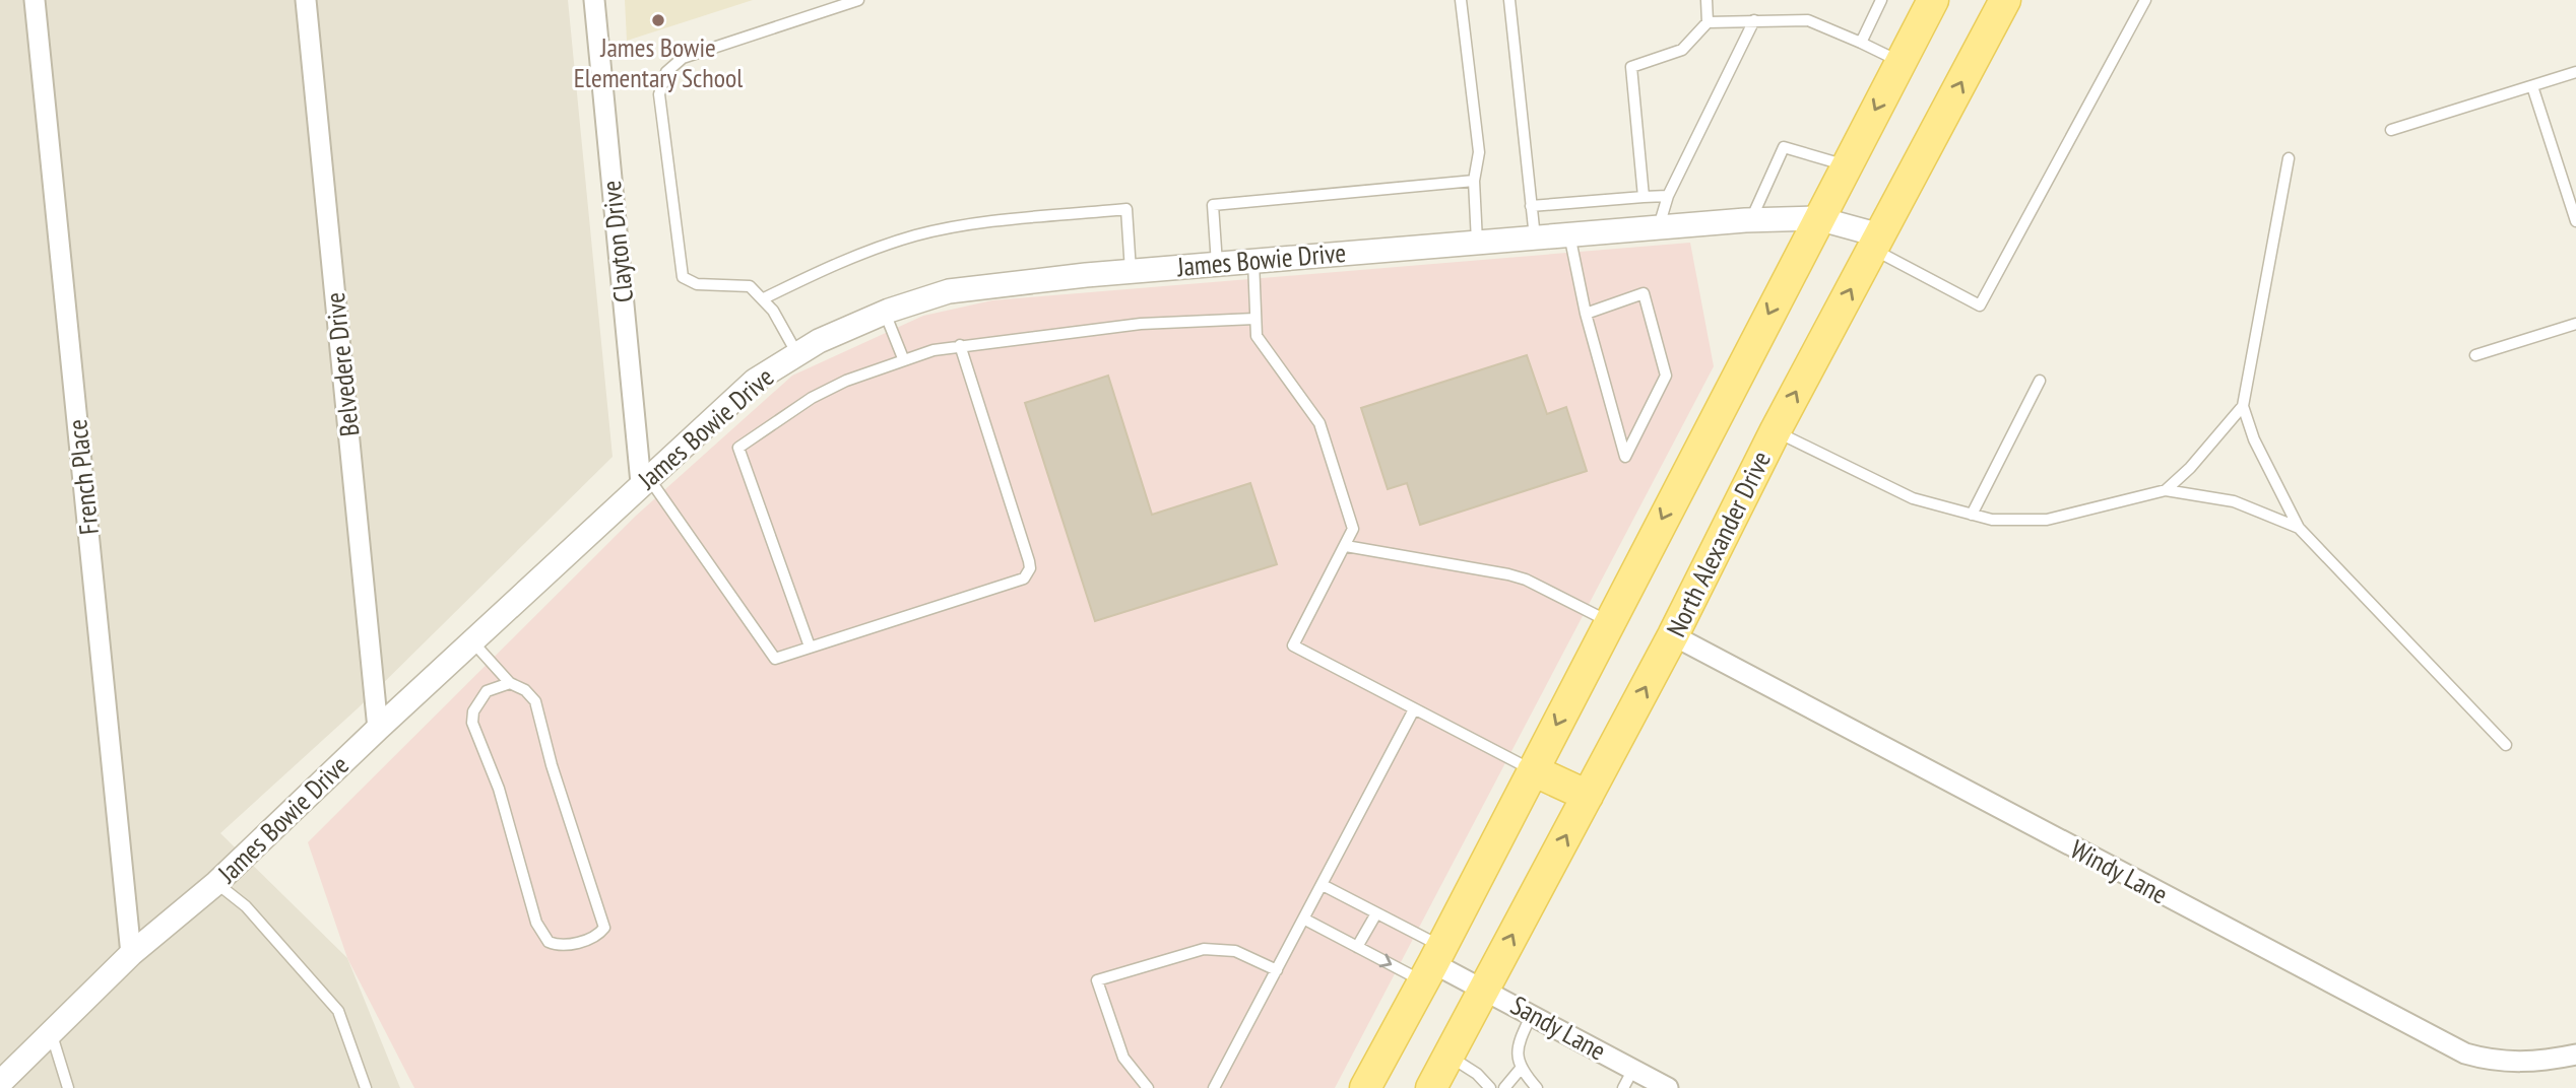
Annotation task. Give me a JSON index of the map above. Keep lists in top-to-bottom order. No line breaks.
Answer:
{"streets":{"main road":["North Alexander Drive"],"street":["Clayton Drive","James Bowie Drive","Belvedere Drive","French Place","Windy Lane","Sandy Lane"]},"crossings":[["Clayton Drive","James Bowie Drive"],["James Bowie Drive","Belvedere Drive"],["James Bowie Drive","French Place"],["James Bowie Drive","North Alexander Drive"],["North Alexander Drive","Windy Lane"],["North Alexander Drive","Sandy Lane"]],"places":["James Bowie Elementary School"]}
